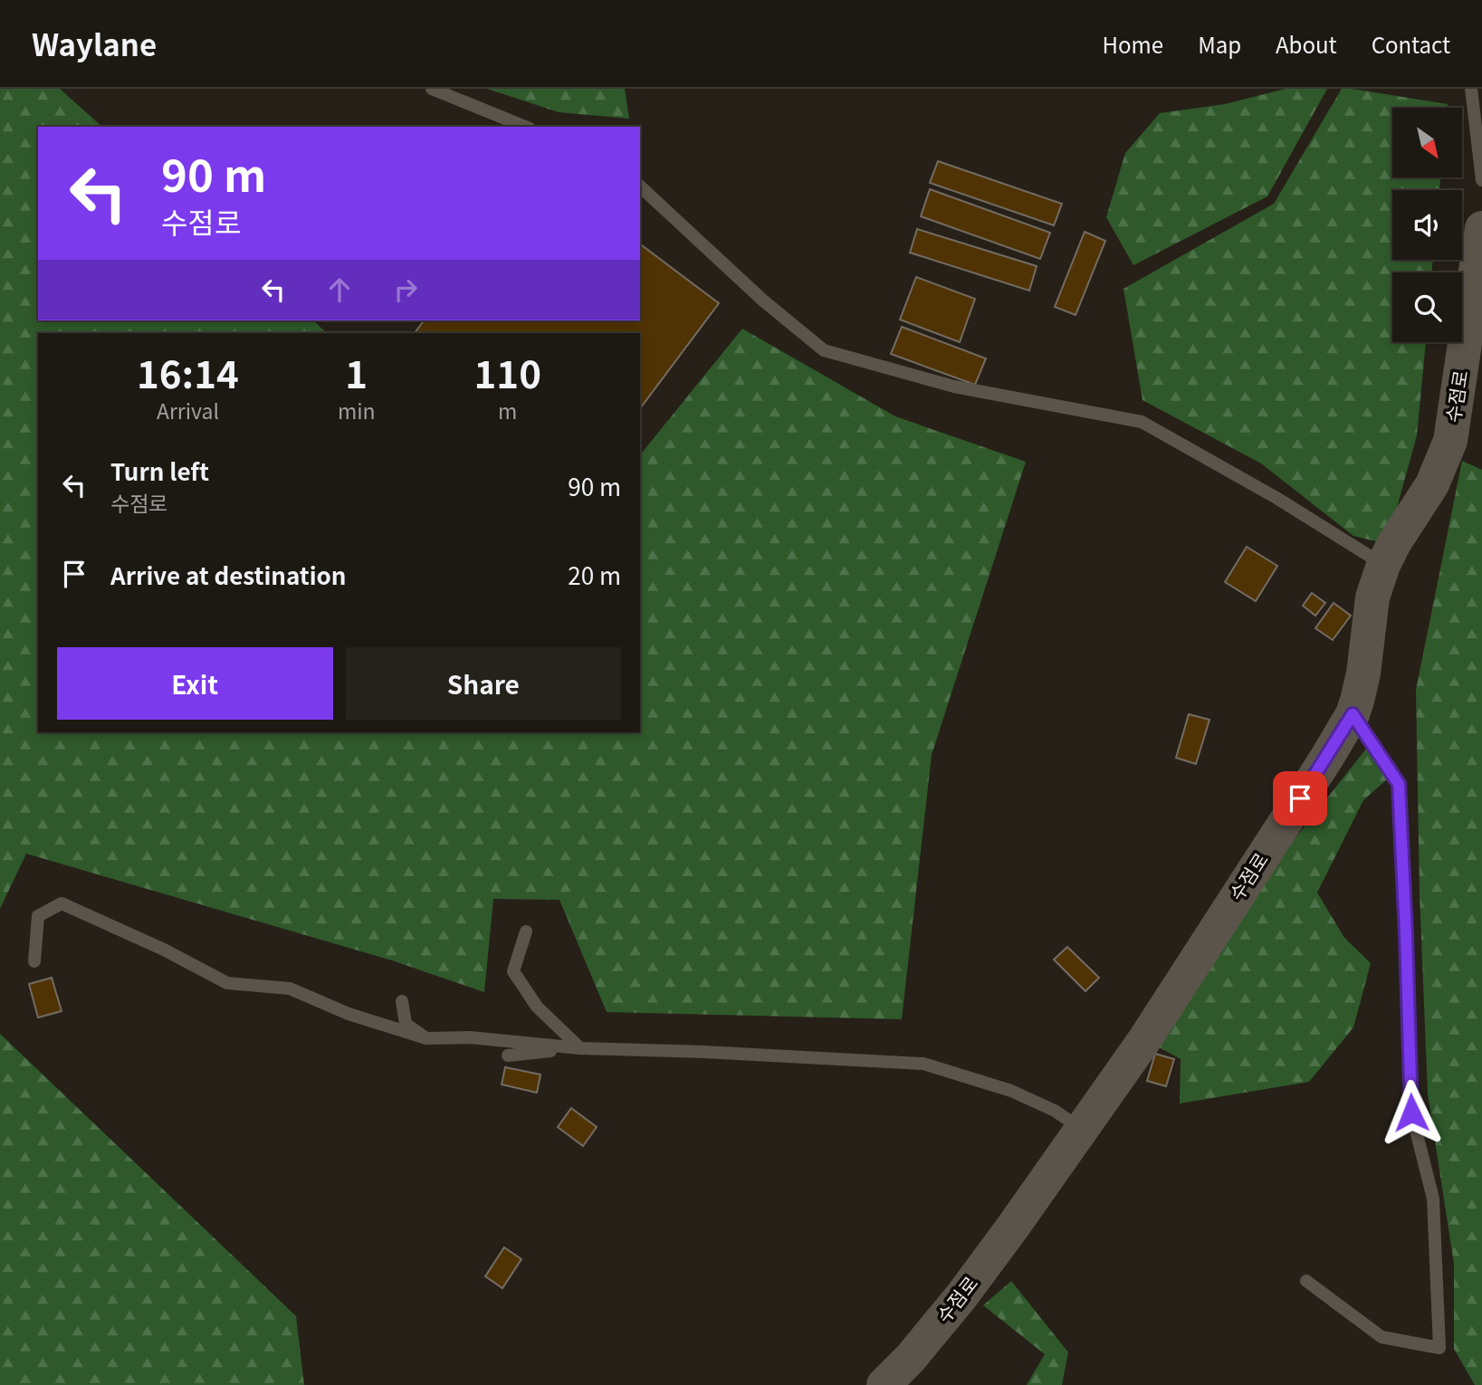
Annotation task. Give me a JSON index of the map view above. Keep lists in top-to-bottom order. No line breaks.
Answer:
{"streets":{"main road":["수점로"]},"north":"bottom right","page":{"header":"Waylane","nav":["Home","Map","About","Contact"],"turn":["90 m","수점로"],"eta":["16:14","Arrival","1","min","110","m"],"list":[{"name":"Turn left","note":"수점로","value":"90 m"},{"name":"Arrive at destination","value":"20 m"}],"buttons":["Exit","Share"]}}
